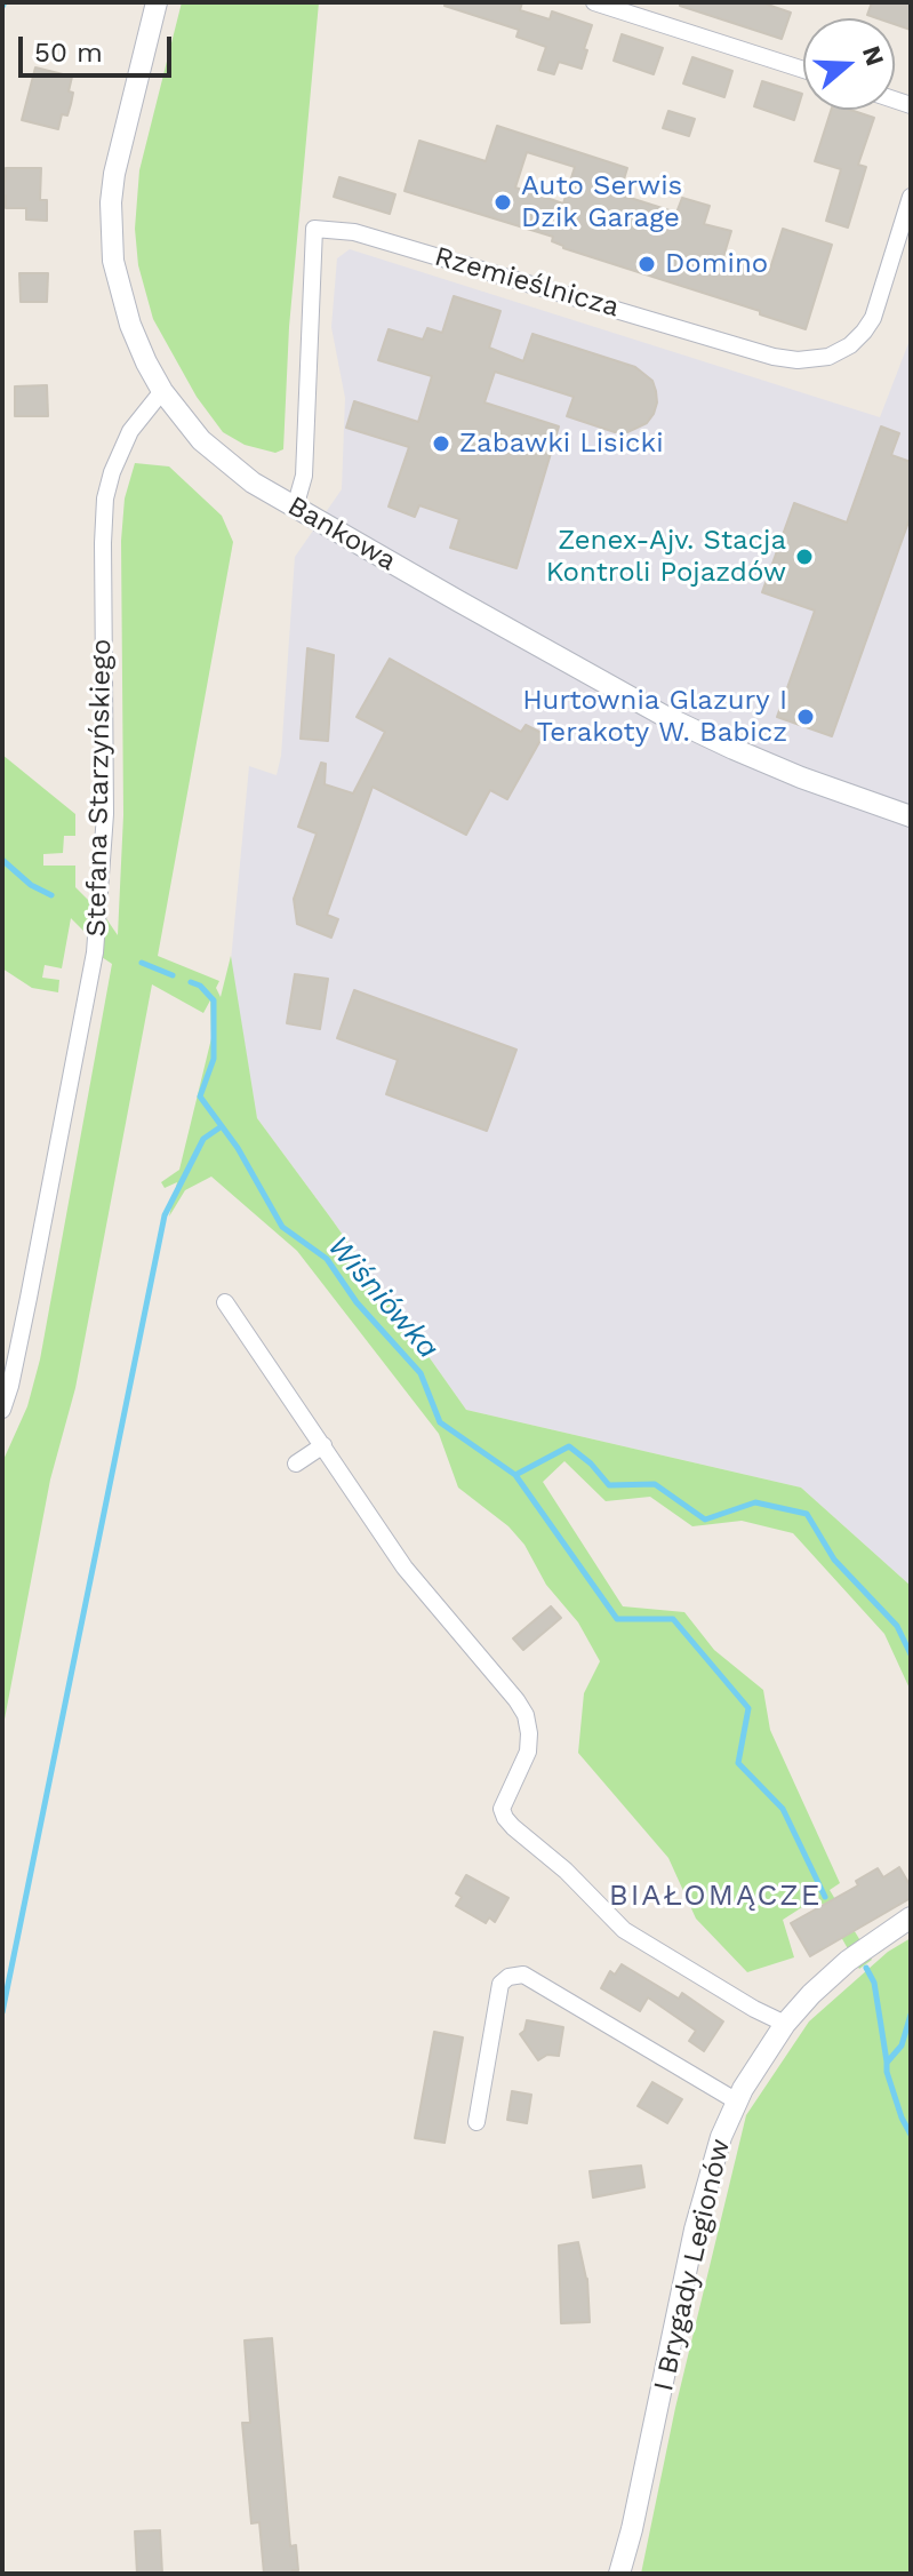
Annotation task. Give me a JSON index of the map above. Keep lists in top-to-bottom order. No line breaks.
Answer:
{"streets":{"street":["Rzemieślnicza","Bankowa","Stefana Starzyńskiego","I Brygady Legionów"]},"crossings":[["Rzemieślnicza","Bankowa"],["Bankowa","Stefana Starzyńskiego"]],"districts":["BIAŁOMĄCZE"],"water":["Wiśniówka"],"places":["Auto Serwis Dzik Garage","Domino","Zabawki Lisicki","Zenex-Ajv. Stacja Kontroli Pojazdów","Hurtownia Glazury I Terakoty W. Babicz"],"scale_bar":"50 m","north":"right"}
